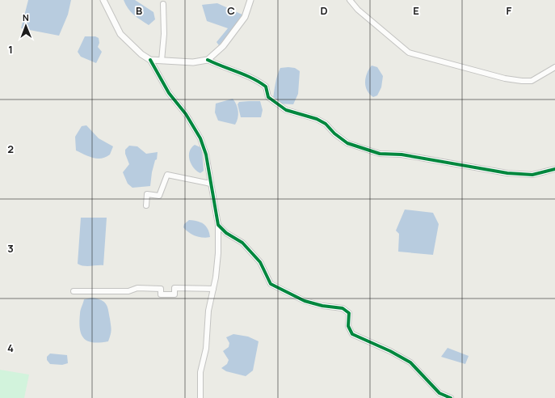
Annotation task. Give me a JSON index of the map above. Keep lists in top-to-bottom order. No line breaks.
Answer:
{"north":"top","grid":{"columns":["B","C","D","E","F"],"rows":["1","2","3","4"]}}
